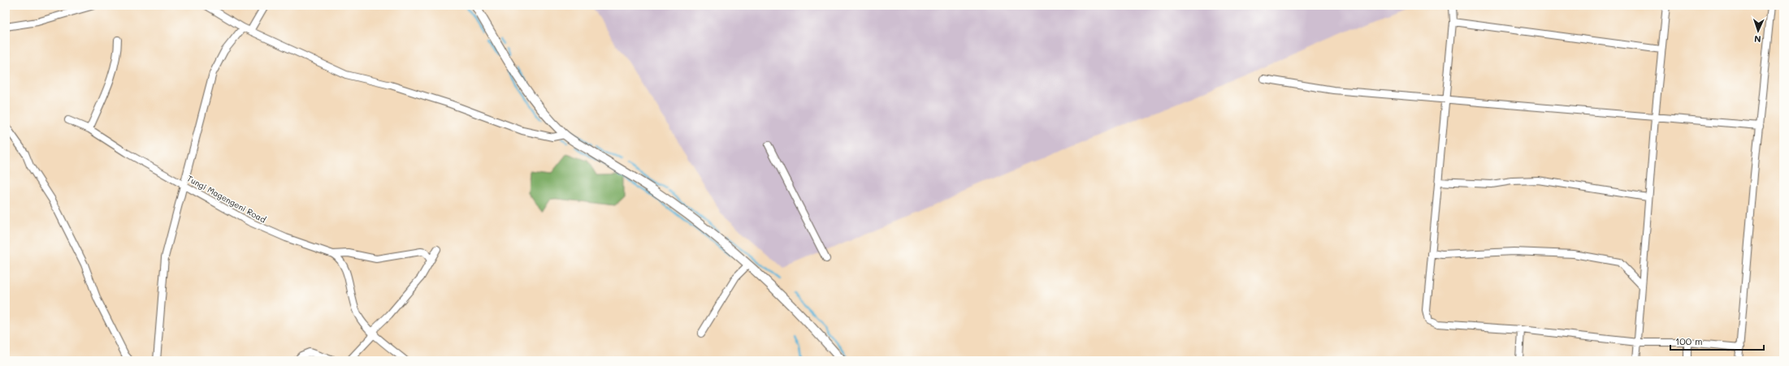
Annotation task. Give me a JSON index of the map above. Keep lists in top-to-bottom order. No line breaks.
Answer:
{"streets":{"street":["Tungi Magengeni Road"]},"scale_bar":"100 m","north":"bottom"}
